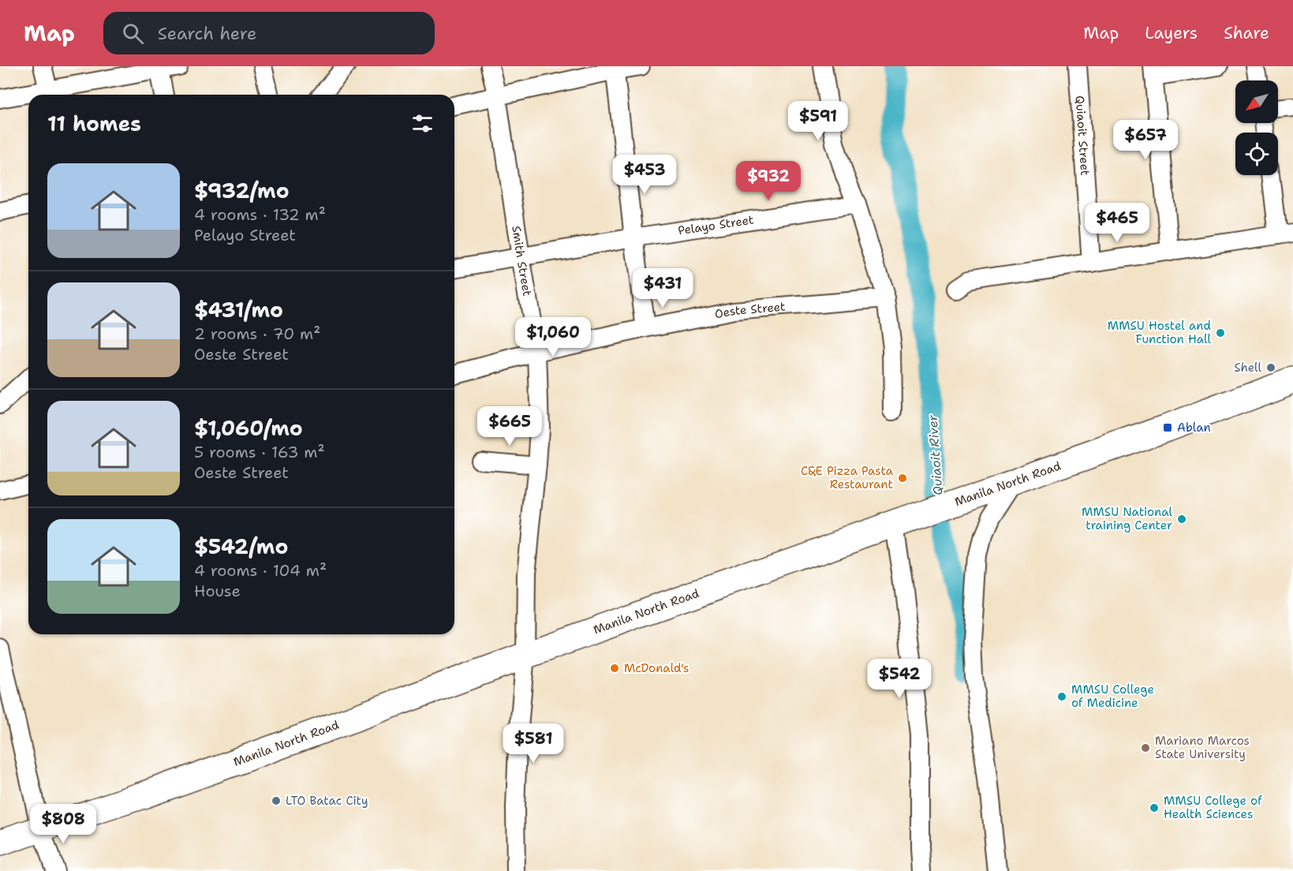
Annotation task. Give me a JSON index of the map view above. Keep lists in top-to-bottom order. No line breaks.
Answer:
{"streets":{"highway":["Manila North Road"],"street":["Quiaoit Street","Pelayo Street","Smith Street","Oeste Street"]},"crossings":[["Pelayo Street","Smith Street"],["Smith Street","Oeste Street"],["Smith Street","Manila North Road"]],"water":["Quiaoit River"],"places":{"other":["MMSU Hostel and Function Hall","Shell","C&E Pizza Pasta Restaurant","MMSU National training Center","McDonald's","MMSU College of Medicine","Mariano Marcos State University","LTO Batac City","MMSU College of Health Sciences"],"transit":["Ablan"]},"north":"bottom left","page":{"header":"Map","search":"Search here","nav":["Map","Layers","Share"],"heading":"11 homes","price":["$591","$657","$453","$932","$465","$431","$1,060","$665","$542","$581","$808"],"list":[{"name":"$932/mo","note":"4 rooms · 132 m² · Pelayo Street"},{"name":"$431/mo","note":"2 rooms · 70 m² · Oeste Street"},{"name":"$1,060/mo","note":"5 rooms · 163 m² · Oeste Street"},{"name":"$542/mo","note":"4 rooms · 104 m² · House"}]}}
